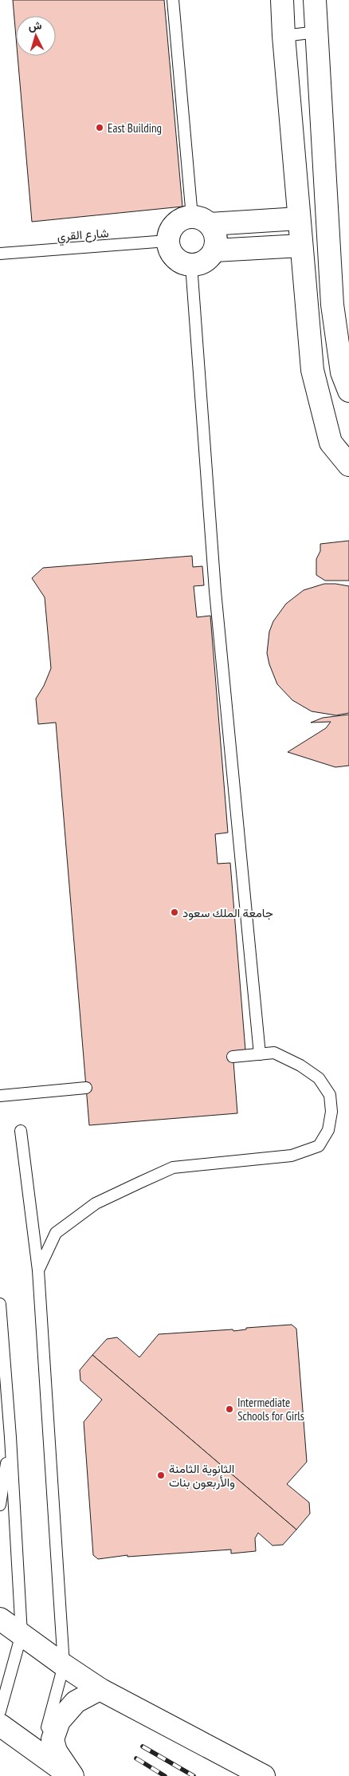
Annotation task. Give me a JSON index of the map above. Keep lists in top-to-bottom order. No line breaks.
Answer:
{"streets":{"lane":["شارع القري"]},"places":["East Building","جامعة الملك سعود","Intermediate Schools for Girls","الثانوية الثامنة والأربعون بنات"],"north":"top"}
